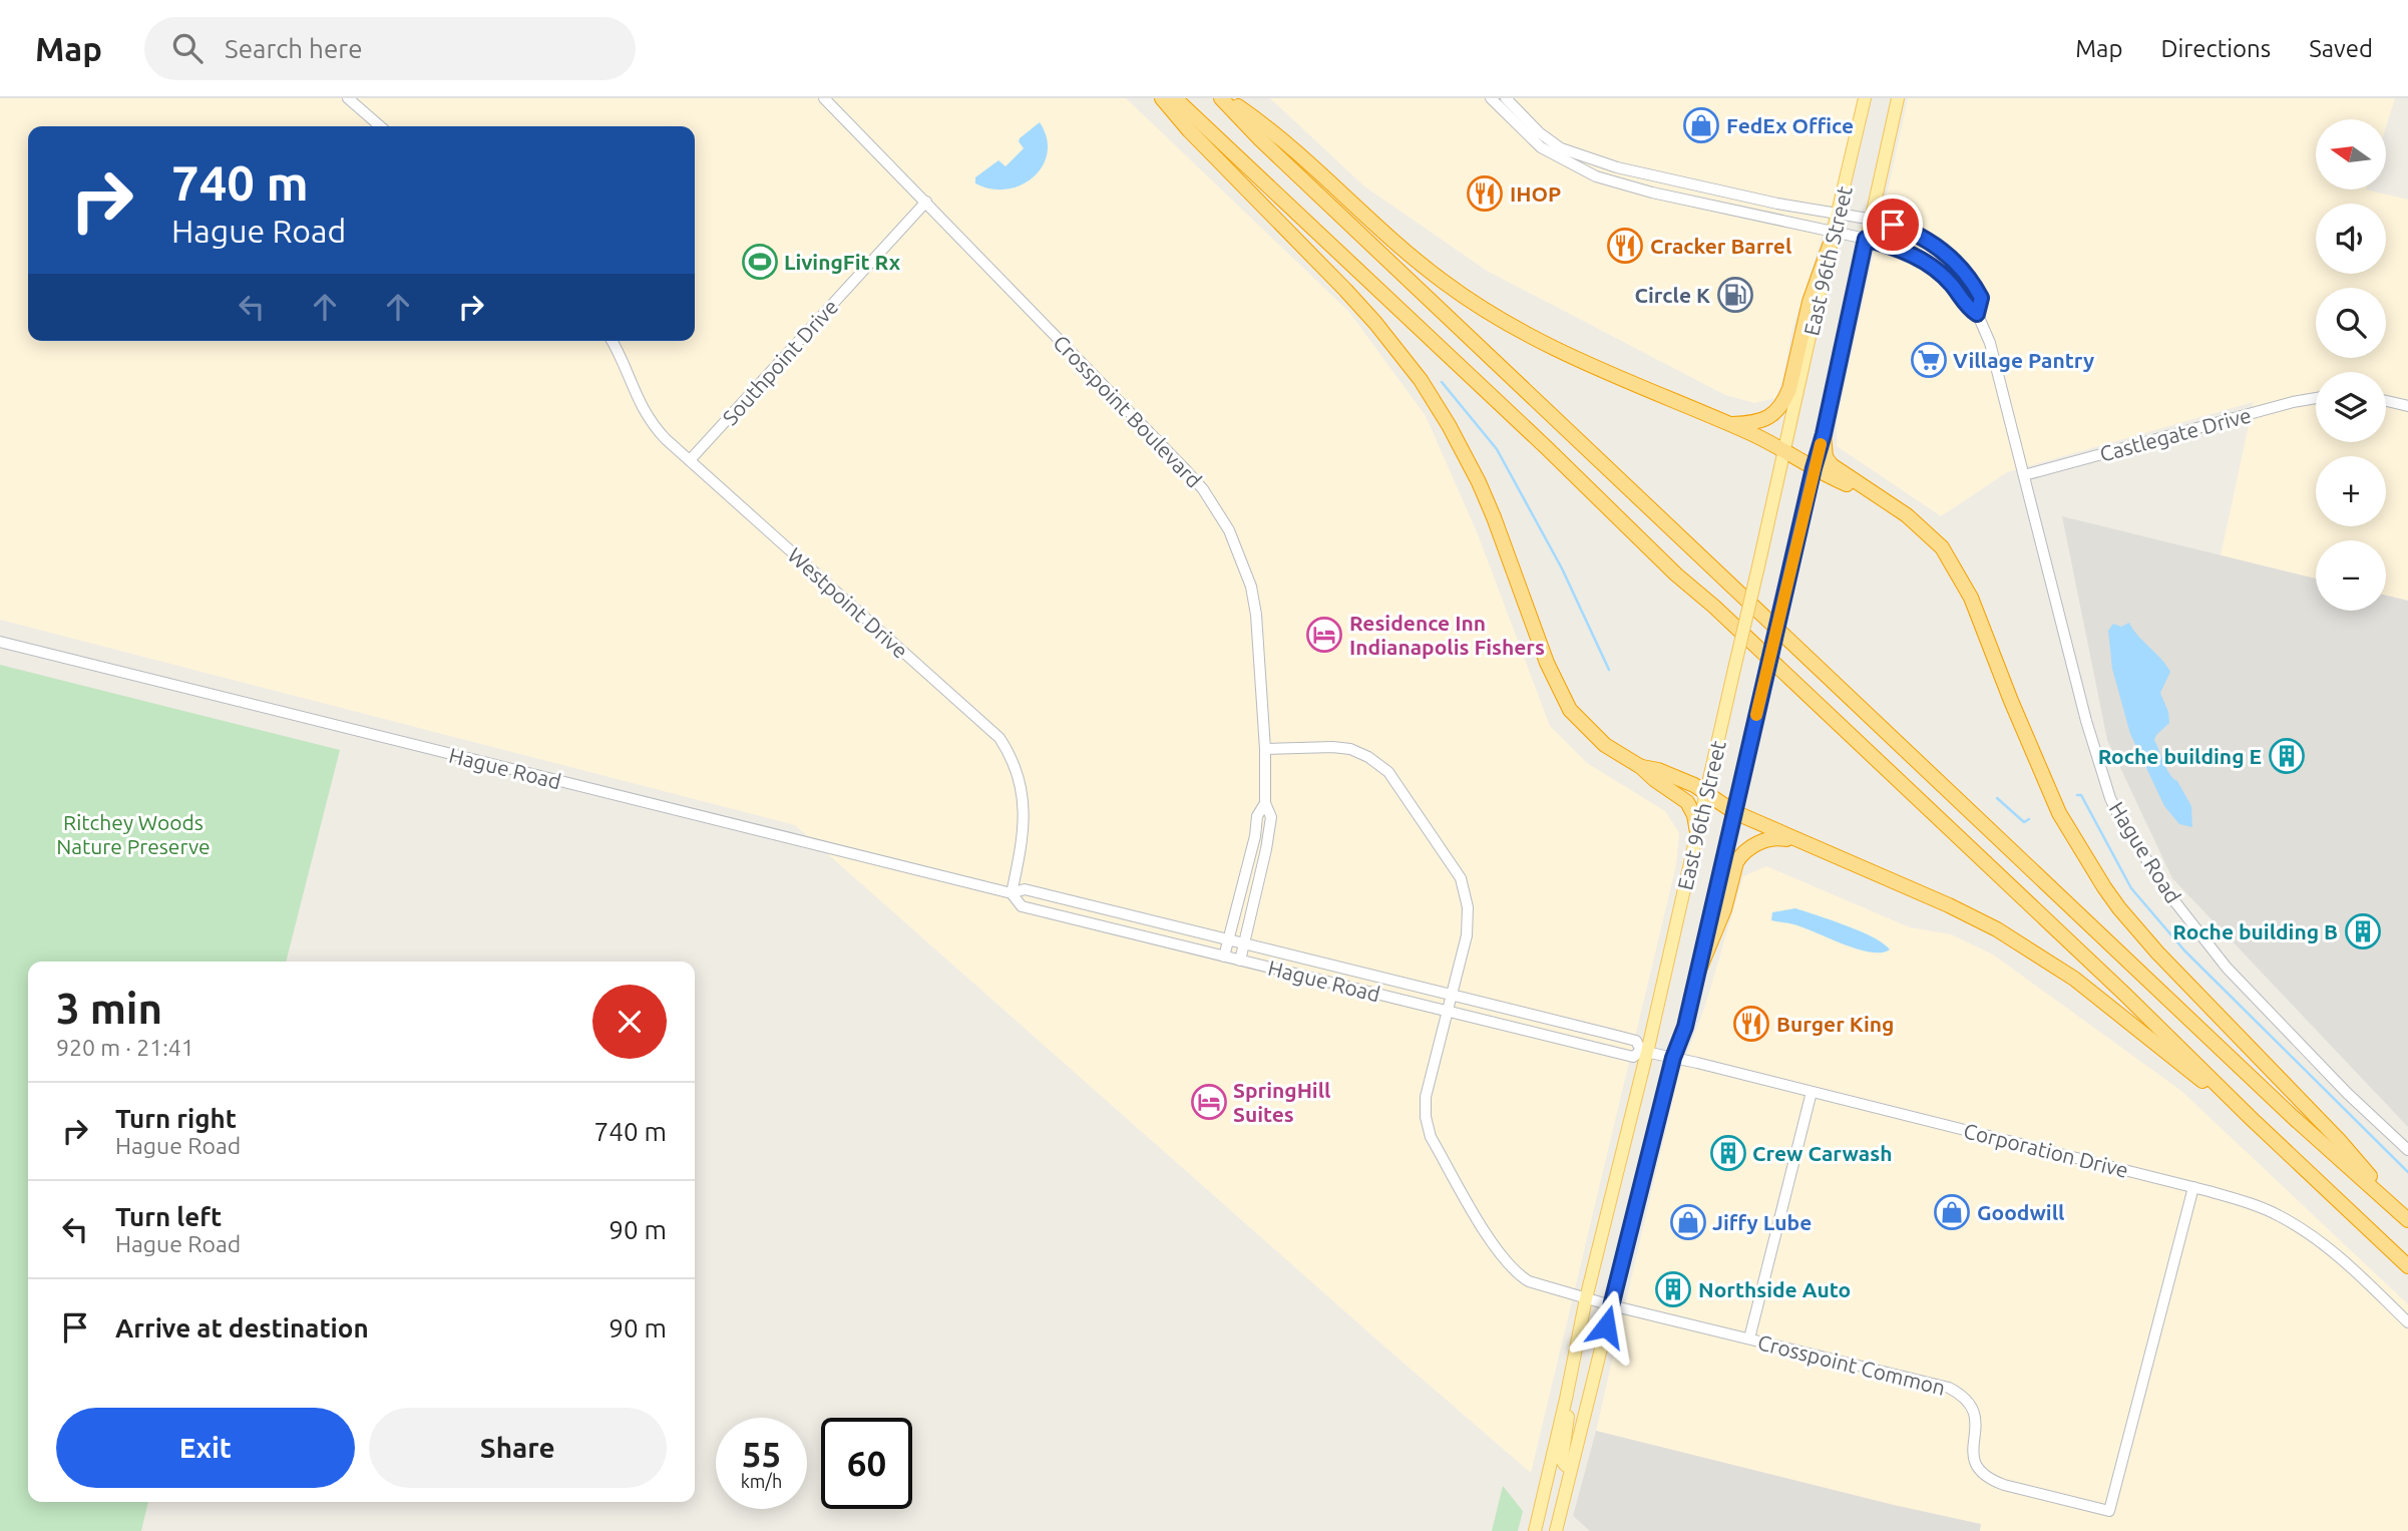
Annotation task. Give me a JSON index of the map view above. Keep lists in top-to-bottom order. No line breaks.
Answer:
{"streets":{"main road":["East 96th Street"],"street":["Southpoint Drive","Crosspoint Boulevard","Castlegate Drive","Westpoint Drive","Hague Road","Corporation Drive","Crosspoint Common"]},"crossings":[["East 96th Street","Hague Road"],["East 96th Street","Corporation Drive"],["East 96th Street","Crosspoint Common"],["Southpoint Drive","Crosspoint Boulevard"],["Southpoint Drive","Westpoint Drive"],["Crosspoint Boulevard","Hague Road"],["Crosspoint Boulevard","Crosspoint Common"],["Castlegate Drive","Hague Road"],["Westpoint Drive","Hague Road"],["Hague Road","Corporation Drive"],["Hague Road","Crosspoint Common"],["Corporation Drive","Crosspoint Common"]],"parks":["Ritchey Woods Nature Preserve"],"places":{"shop":["FedEx Office","Goodwill","Jiffy Lube"],"restaurant":["IHOP","Cracker Barrel","Burger King"],"sports":["LivingFit Rx"],"fuel station":["Circle K"],"supermarket":["Village Pantry"],"hotel":["Residence Inn Indianapolis Fishers","SpringHill Suites"],"building":["Roche building E","Roche building B","Crew Carwash","Northside Auto"]},"north":"left","page":{"header":"Map","search":"Search here","nav":["Map","Directions","Saved"],"map_buttons":["+","−"],"turn":["740 m","Hague Road"],"heading":["3 min","920 m · 21:41"],"list":[{"name":"Turn right","note":"Hague Road","value":"740 m"},{"name":"Turn left","note":"Hague Road","value":"90 m"},{"name":"Arrive at destination","value":"90 m"}],"buttons":["Exit","Share"],"speed":"55 km/h","limit":"60"}}
